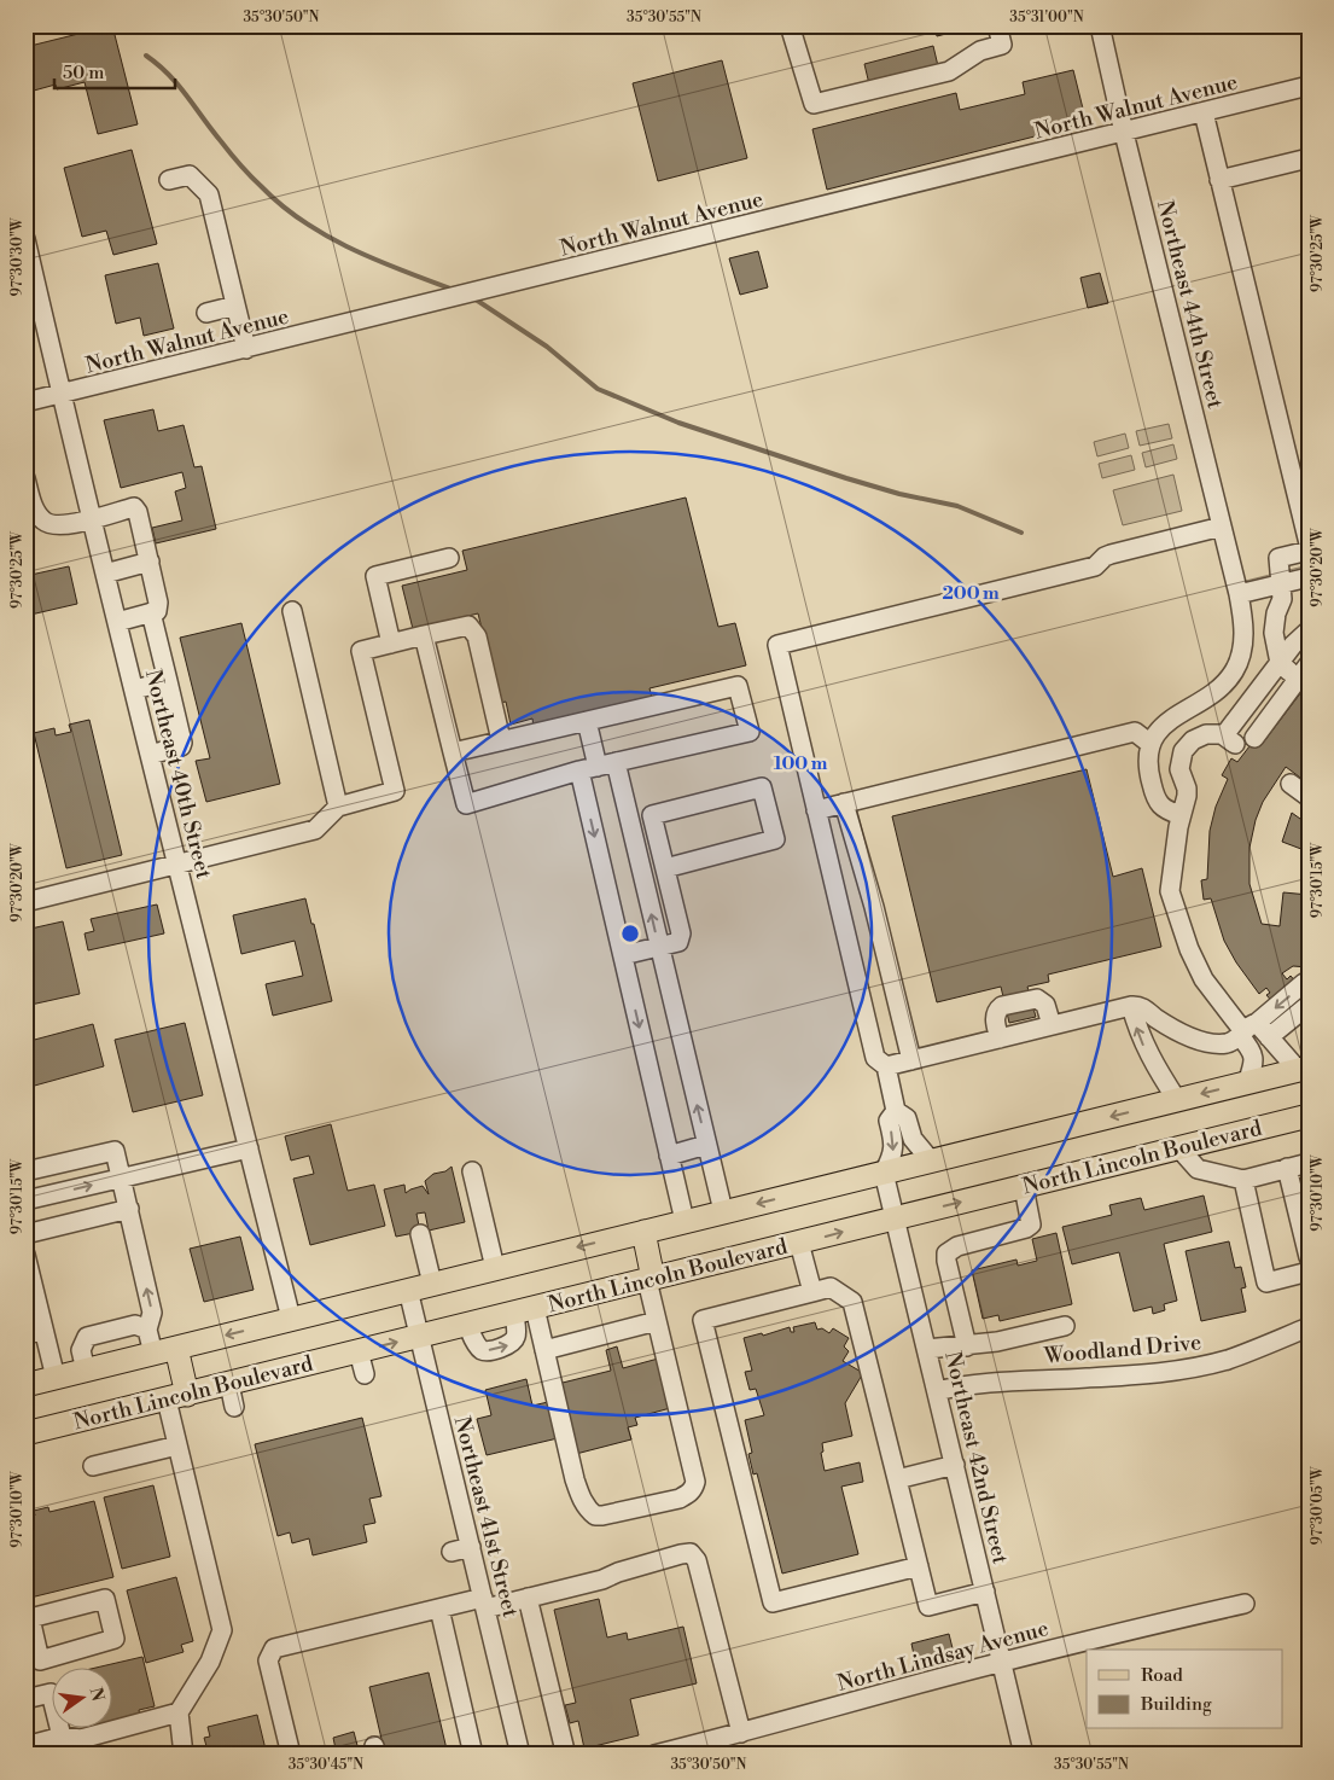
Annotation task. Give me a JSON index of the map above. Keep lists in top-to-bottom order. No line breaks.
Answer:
{"streets":{"main road":["North Lincoln Boulevard"],"street":["North Walnut Avenue","Northeast 44th Street","Northeast 40th Street","Woodland Drive","Northeast 42nd Street","Northeast 41st Street","North Lindsay Avenue"]},"crossings":[["North Walnut Avenue","Northeast 44th Street"],["North Walnut Avenue","Northeast 40th Street"],["North Lincoln Boulevard","Northeast 42nd Street"],["North Lincoln Boulevard","Northeast 41st Street"],["Woodland Drive","Northeast 42nd Street"],["Northeast 42nd Street","North Lindsay Avenue"]],"legend":["Road","Building"],"scale_bar":"50 m","north":"right","coordinates":["35°30'50\"N","35°30'55\"N","35°31'00\"N","97°30'25\"W","97°30'30\"W","97°30'20\"W","97°30'15\"W","97°30'10\"W","97°30'05\"W","35°30'45\"N"],"rings":["200 m","100 m"]}
